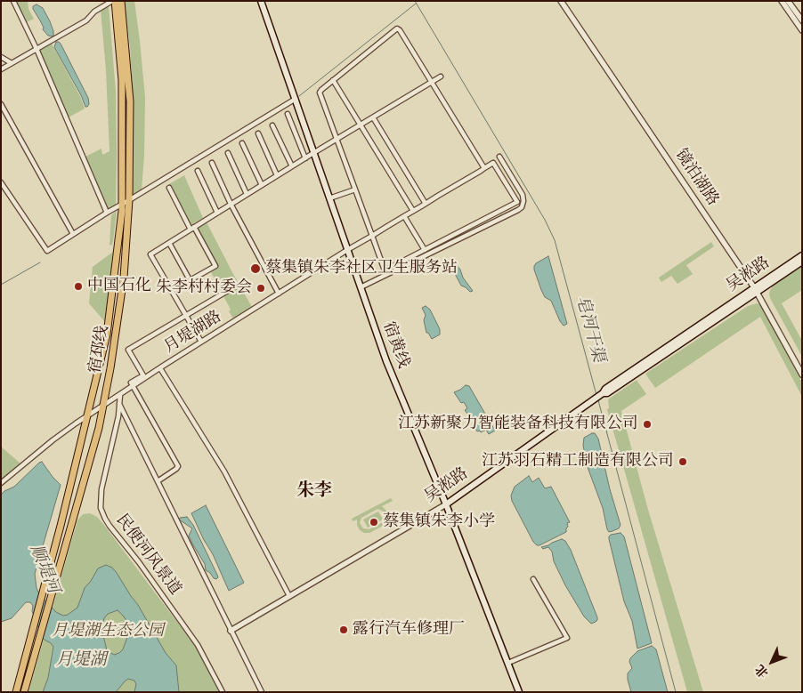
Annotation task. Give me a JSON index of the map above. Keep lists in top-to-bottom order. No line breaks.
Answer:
{"streets":{"main road":["吴淞路","宿黄线","宿邳线"],"street":["镜泊湖路","月堤湖路","民便河风景道"]},"crossings":[["镜泊湖路","吴淞路"],["吴淞路","宿黄线"],["月堤湖路","宿黄线"],["月堤湖路","宿邳线"],["月堤湖路","民便河风景道"]],"districts":["朱李"],"water":["皂河干渠","顺堤河","月堤湖"],"parks":["月堤湖生态公园"],"places":["蔡集镇朱李社区卫生服务站","中国石化","朱李村村委会","江苏新聚力智能装备科技有限公司","江苏羽石精工制造有限公司","蔡集镇朱李小学","露行汽车修理厂"],"north":"bottom left"}
